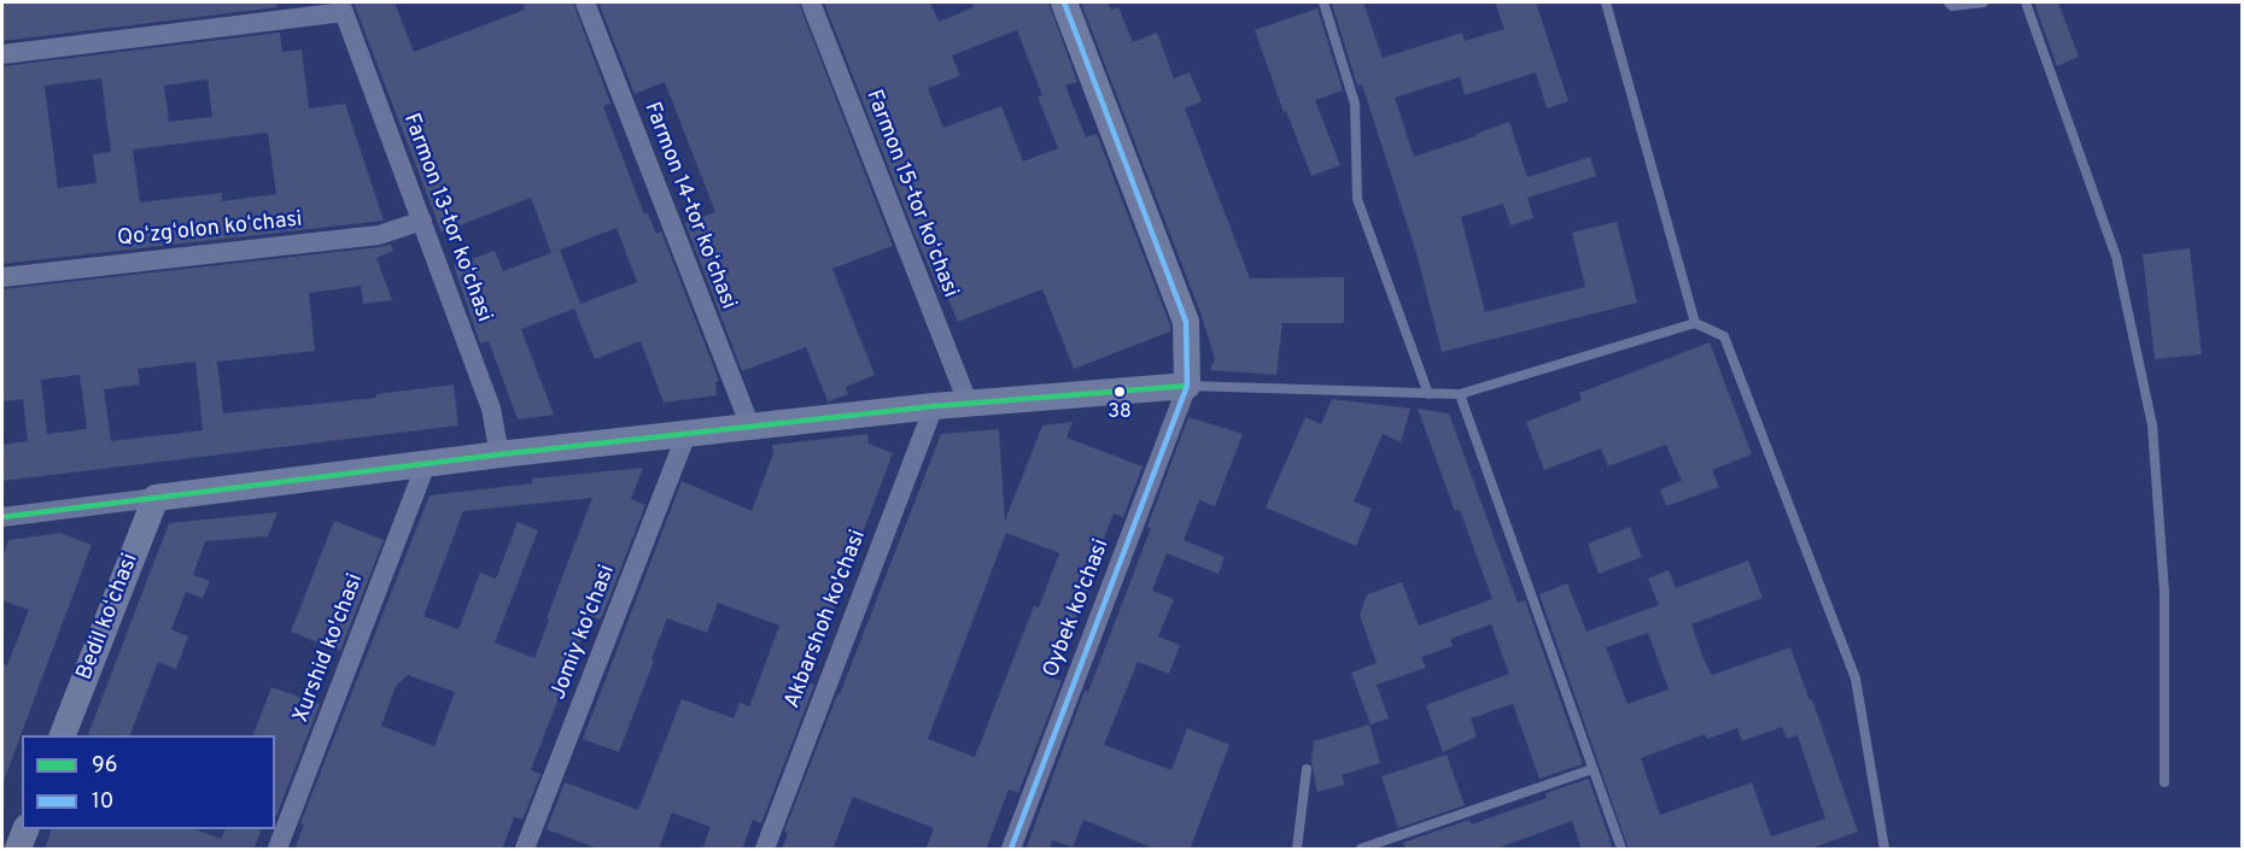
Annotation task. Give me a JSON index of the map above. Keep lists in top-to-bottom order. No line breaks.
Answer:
{"streets":{"street":["Farmon 15-tor koʻchasi","Farmon 14-tor koʻchasi","Farmon 13-tor koʻchasi","Qoʻzgʻolon koʻchasi","Oybek ko'chasi","Bedil koʻchasi","Akbarshoh ko'chasi","Jomiy ko'chasi","Xurshid ko'chasi"]},"crossings":[["Farmon 13-tor koʻchasi","Qoʻzgʻolon koʻchasi"]],"places":["38"],"lines":["transit line 10","transit line 96"],"legend":["96","10"]}
